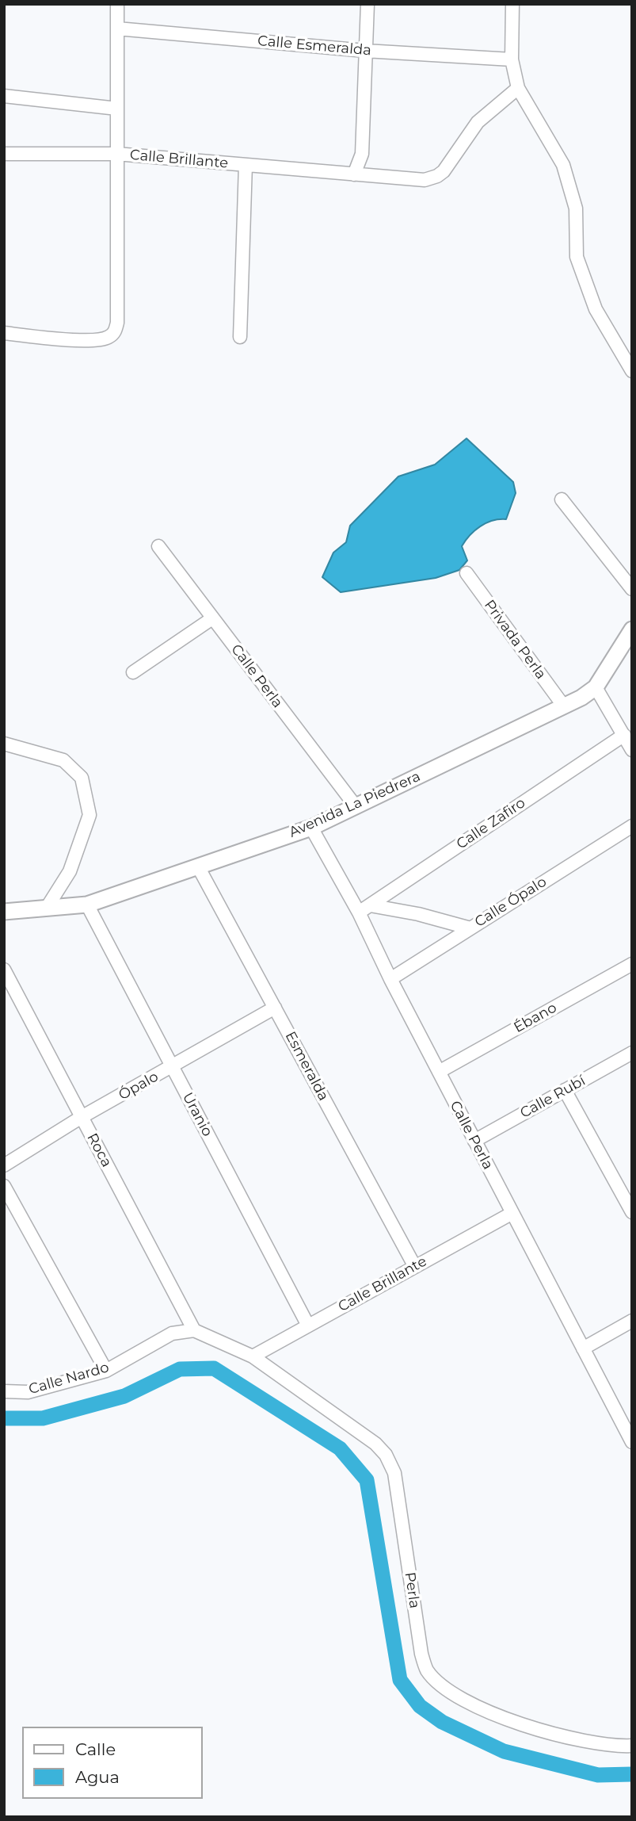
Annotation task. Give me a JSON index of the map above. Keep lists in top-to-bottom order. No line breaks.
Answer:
{"streets":{"street":["Calle Esmeralda","Calle Brillante","Privada Perla","Calle Perla","Avenida La Piedrera","Calle Zafiro","Calle Ópalo","Ébano","Esmeralda","Ópalo","Calle Rubí","Uranio","Roca","Calle Nardo","Perla"]},"crossings":[["Calle Brillante","Calle Perla"],["Calle Brillante","Esmeralda"],["Calle Brillante","Uranio"],["Calle Brillante","Perla"],["Privada Perla","Avenida La Piedrera"],["Calle Perla","Avenida La Piedrera"],["Calle Perla","Calle Zafiro"],["Calle Perla","Calle Ópalo"],["Calle Perla","Ébano"],["Calle Perla","Calle Rubí"],["Avenida La Piedrera","Esmeralda"],["Avenida La Piedrera","Uranio"],["Esmeralda","Ópalo"],["Ópalo","Uranio"],["Ópalo","Roca"],["Roca","Calle Nardo"]],"legend":["Calle","Agua"]}
